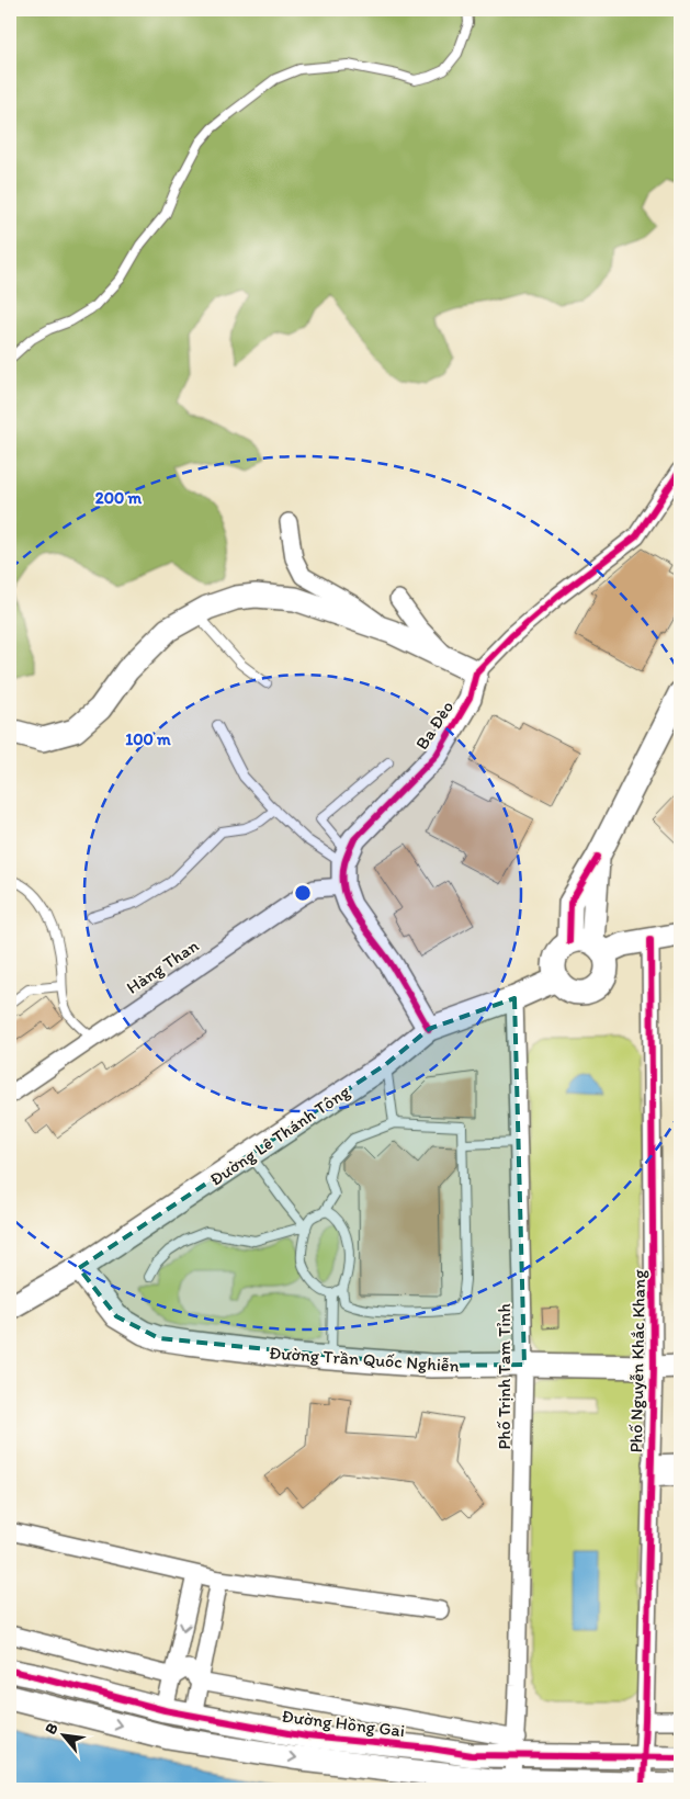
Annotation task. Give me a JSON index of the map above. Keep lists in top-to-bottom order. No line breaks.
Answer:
{"streets":{"street":["Ba Đèo","Hàng Than","Đường Lê Thánh Tông","Đường Trần Quốc Nghiễn","Phố Nguyễn Khắc Khang","Phố Trịnh Tam Tỉnh","Đường Hồng Gai"]},"crossings":[["Ba Đèo","Hàng Than"],["Đường Lê Thánh Tông","Đường Trần Quốc Nghiễn"],["Đường Lê Thánh Tông","Phố Trịnh Tam Tỉnh"],["Đường Trần Quốc Nghiễn","Phố Nguyễn Khắc Khang"],["Đường Trần Quốc Nghiễn","Phố Trịnh Tam Tỉnh"],["Phố Nguyễn Khắc Khang","Đường Hồng Gai"],["Phố Trịnh Tam Tỉnh","Đường Hồng Gai"]],"north":"top left","rings":["200 m","100 m"]}
